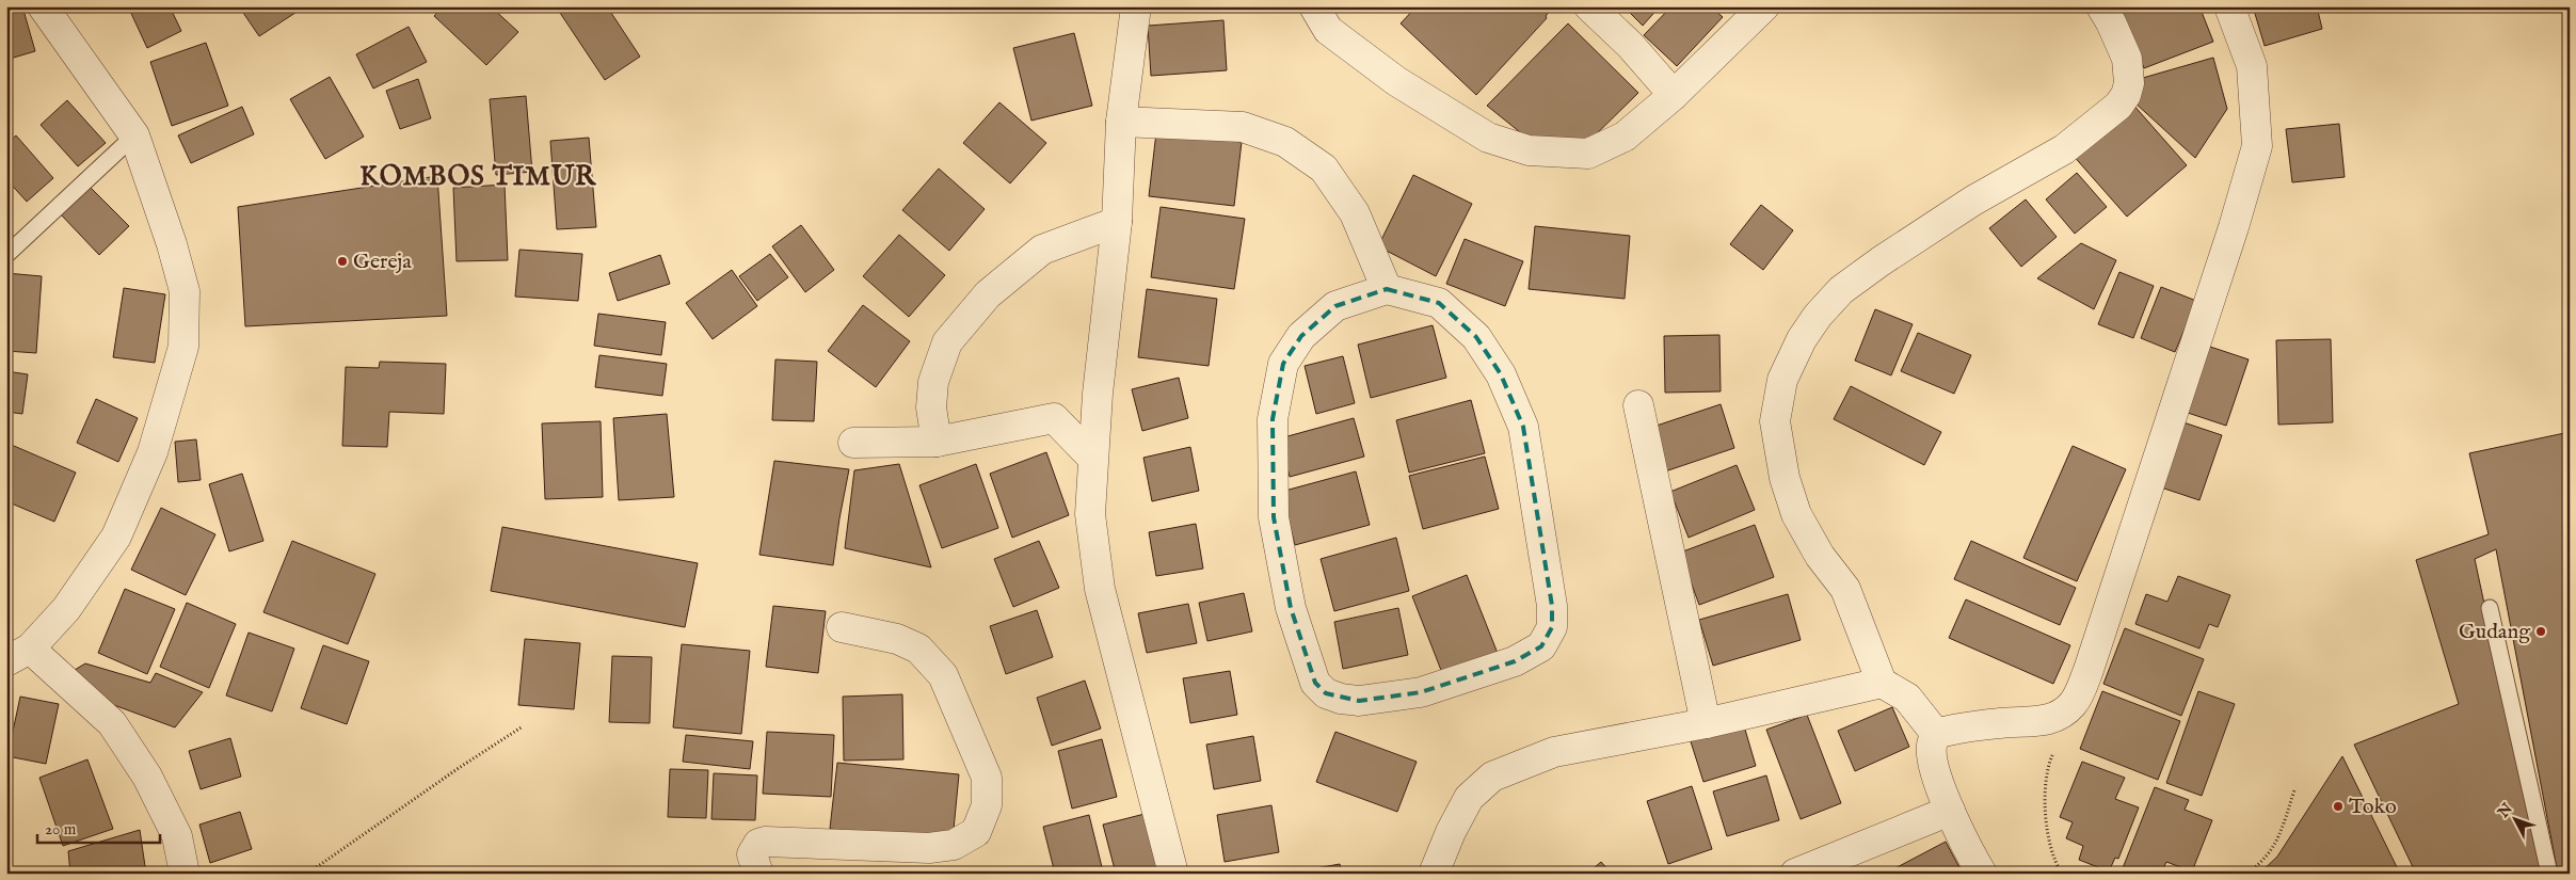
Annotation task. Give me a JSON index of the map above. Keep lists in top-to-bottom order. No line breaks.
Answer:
{"districts":["KOMBOS TIMUR"],"places":["Gereja","Gudang","Toko"],"scale_bar":"20 m","north":"top left"}
